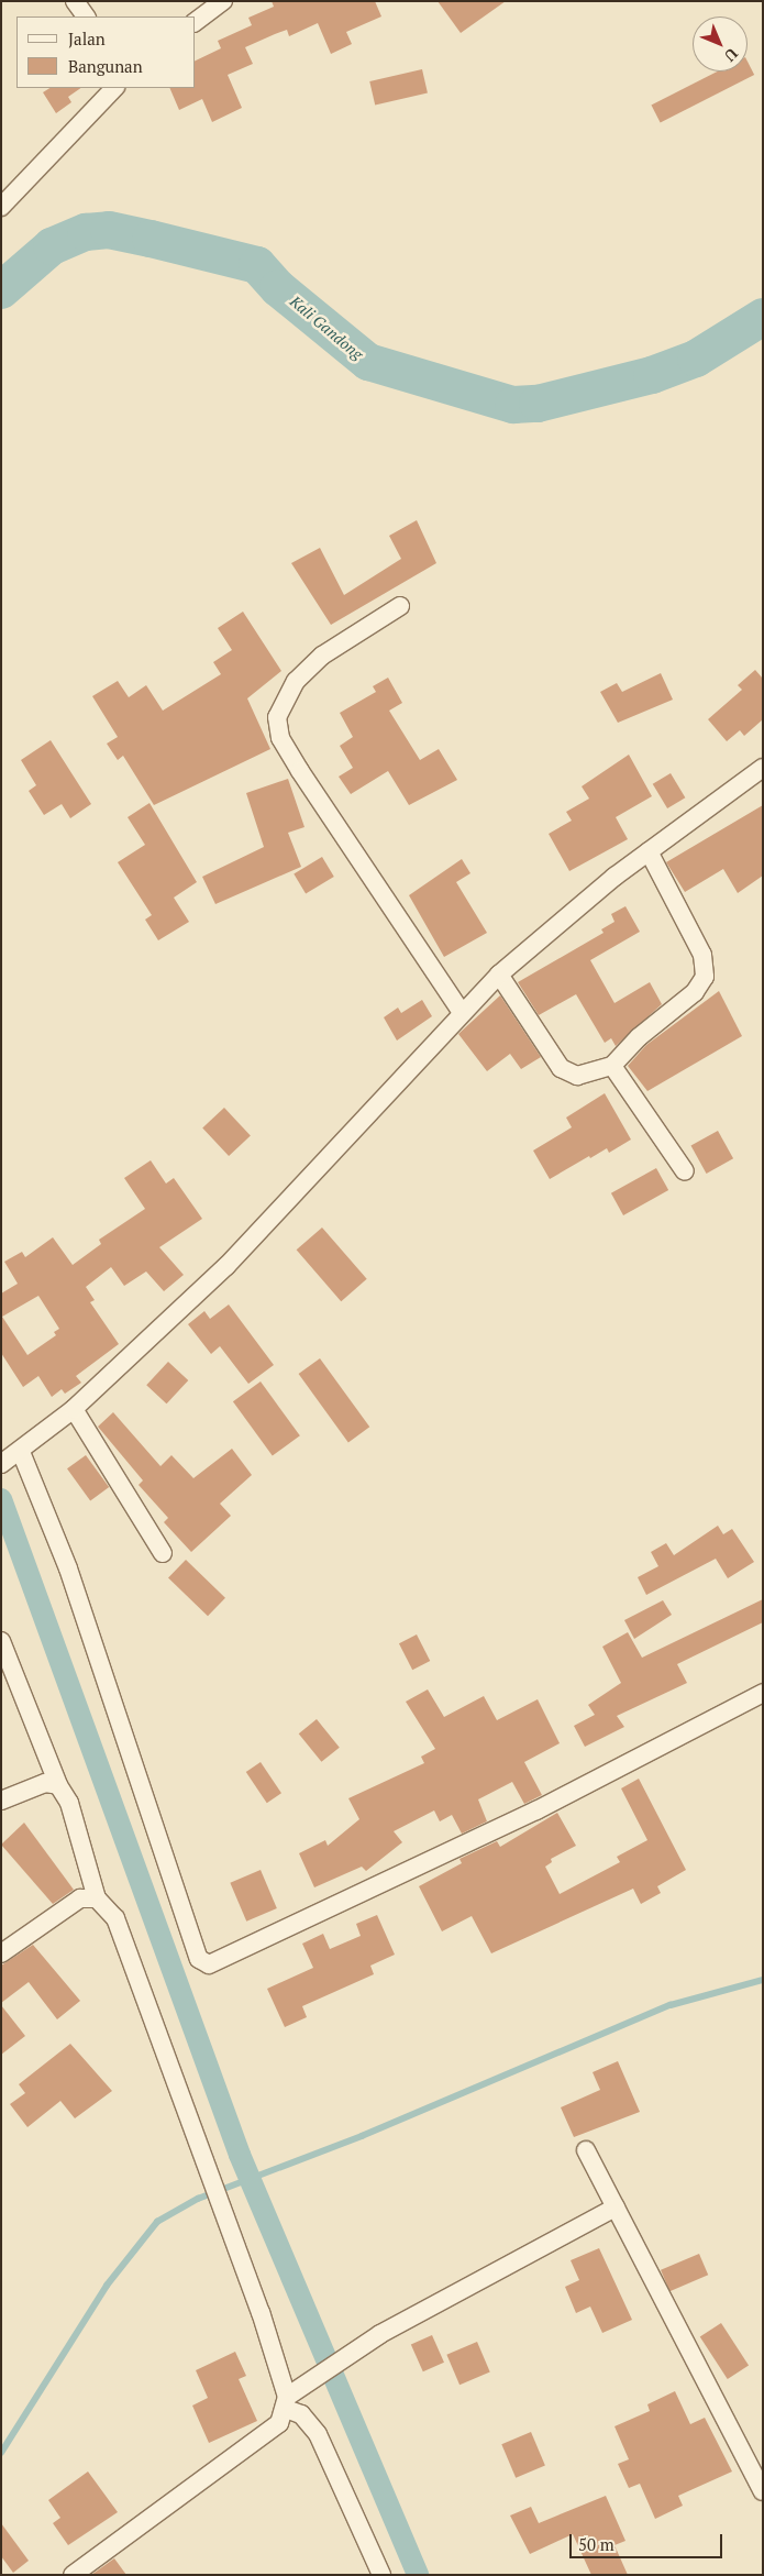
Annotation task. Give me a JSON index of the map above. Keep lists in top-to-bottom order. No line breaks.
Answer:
{"water":["Kali Gandong"],"legend":["Jalan","Bangunan"],"scale_bar":"50 m","north":"bottom right"}
